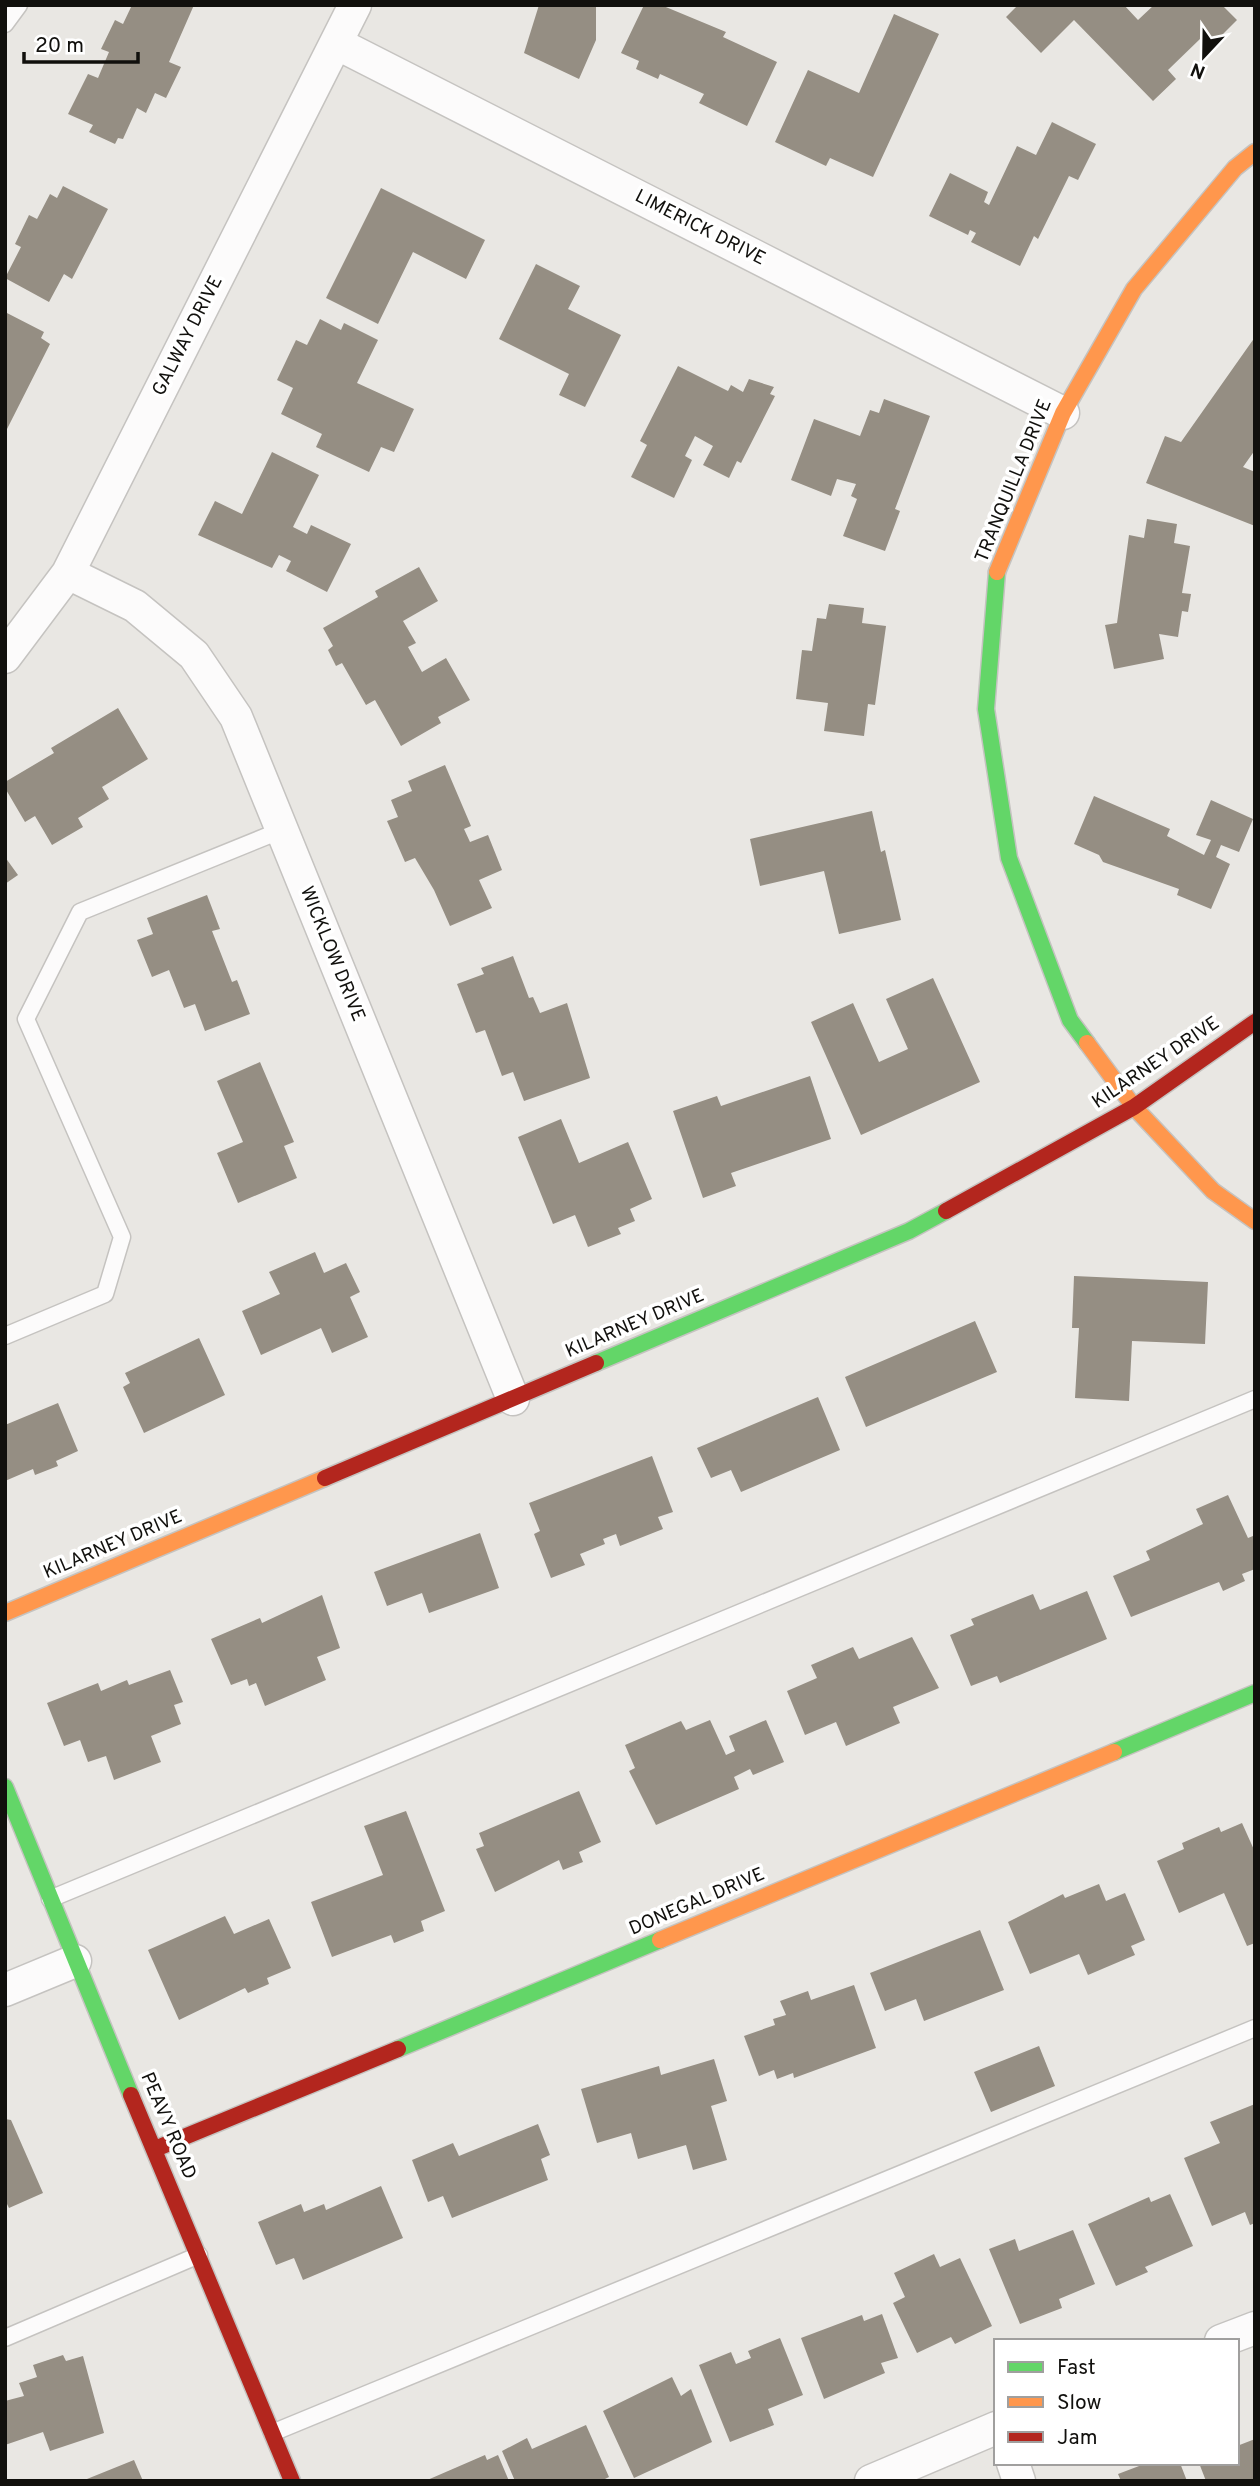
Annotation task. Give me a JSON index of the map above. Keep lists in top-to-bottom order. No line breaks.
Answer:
{"streets":{"street":["LIMERICK DRIVE","GALWAY DRIVE","TRANQUILLA DRIVE","WICKLOW DRIVE","KILARNEY DRIVE","DONEGAL DRIVE","PEAVY ROAD"]},"crossings":[["LIMERICK DRIVE","GALWAY DRIVE"],["LIMERICK DRIVE","TRANQUILLA DRIVE"],["GALWAY DRIVE","WICKLOW DRIVE"],["TRANQUILLA DRIVE","KILARNEY DRIVE"],["WICKLOW DRIVE","KILARNEY DRIVE"],["DONEGAL DRIVE","PEAVY ROAD"]],"legend":["Fast","Slow","Jam"],"scale_bar":"20 m","north":"bottom"}
